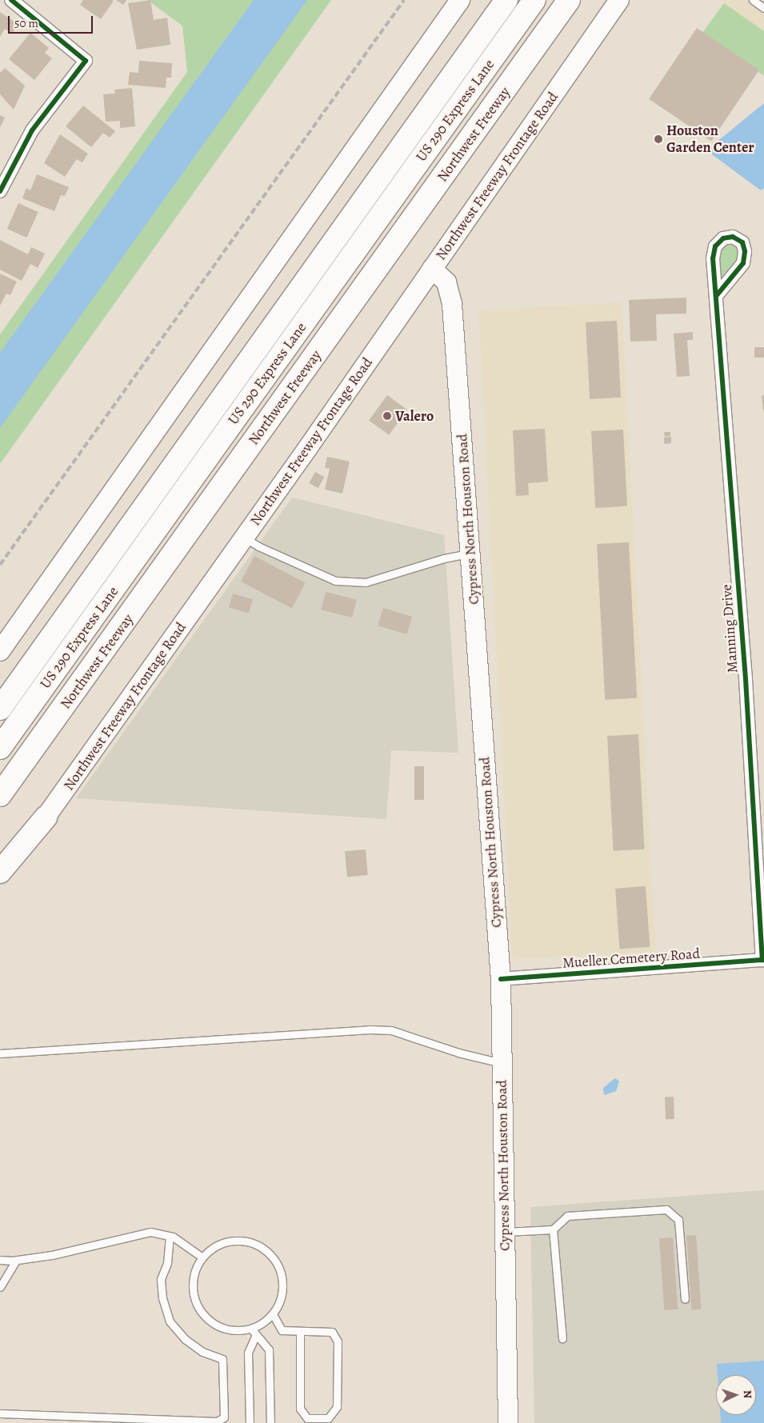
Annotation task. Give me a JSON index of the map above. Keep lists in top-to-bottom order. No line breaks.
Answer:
{"streets":{"highway":["US 290 Express Lane","Northwest Freeway"],"main road":["Northwest Freeway Frontage Road","Cypress North Houston Road"],"street":["Manning Drive","Mueller Cemetery Road"]},"crossings":[["Northwest Freeway Frontage Road","Cypress North Houston Road"],["Cypress North Houston Road","Mueller Cemetery Road"],["Manning Drive","Mueller Cemetery Road"]],"places":["Houston Garden Center","Valero"],"scale_bar":"50 m","north":"right"}
